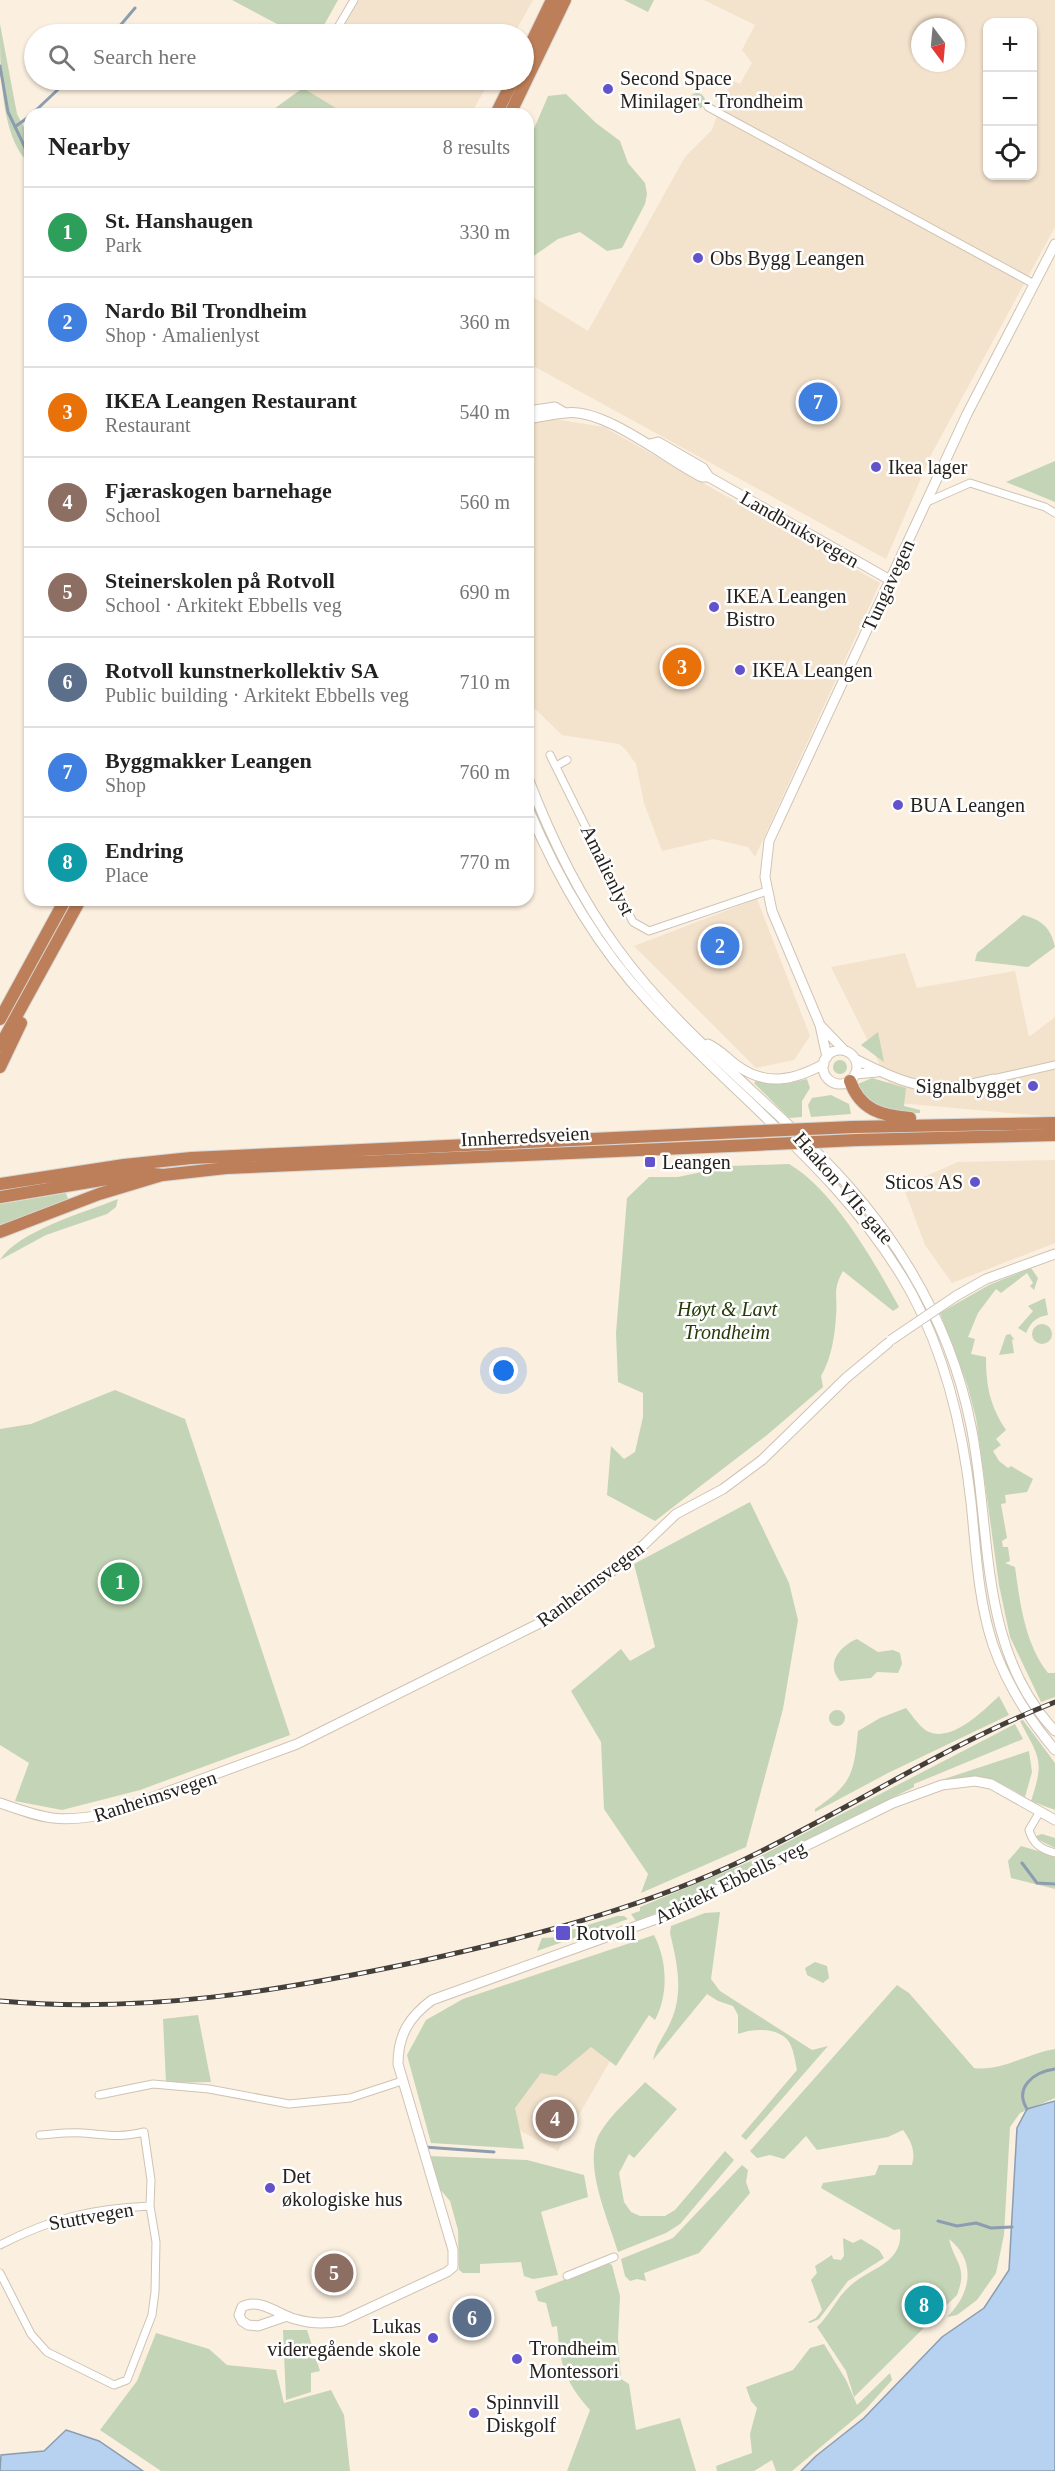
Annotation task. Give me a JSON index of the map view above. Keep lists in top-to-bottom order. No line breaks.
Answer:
{"streets":{"highway":["Innherredsveien"],"street":["Landbruksvegen","Tungavegen","Amalienlyst","Haakon VIIs gate","Ranheimsvegen","Arkitekt Ebbells veg","Stuttvegen"]},"crossings":[["Landbruksvegen","Tungavegen"],["Tungavegen","Amalienlyst"]],"parks":["Høyt & Lavt Trondheim"],"places":{"other":["Second Space Minilager - Trondheim","Obs Bygg Leangen","Ikea lager","IKEA Leangen Bistro","IKEA Leangen","BUA Leangen","Signalbygget","Sticos AS","Det økologiske hus","Lukas videregående skole","Trondheim Montessori","Spinnvill Diskgolf"],"transit":["Leangen","Rotvoll"]},"north":"bottom","page":{"map_buttons":["+","−"],"search":"Search here","heading":["Nearby","8 results"],"list":[{"mark":"1","name":"St. Hanshaugen","note":"Park","value":"330 m"},{"mark":"2","name":"Nardo Bil Trondheim","note":"Shop · Amalienlyst","value":"360 m"},{"mark":"3","name":"IKEA Leangen Restaurant","note":"Restaurant","value":"540 m"},{"mark":"4","name":"Fjæraskogen barnehage","note":"School","value":"560 m"},{"mark":"5","name":"Steinerskolen på Rotvoll","note":"School · Arkitekt Ebbells veg","value":"690 m"},{"mark":"6","name":"Rotvoll kunstnerkollektiv SA","note":"Public building · Arkitekt Ebbells veg","value":"710 m"},{"mark":"7","name":"Byggmakker Leangen","note":"Shop","value":"760 m"},{"mark":"8","name":"Endring","note":"Place","value":"770 m"}],"pins":["7","3","2","1","4","5","8","6"]}}
